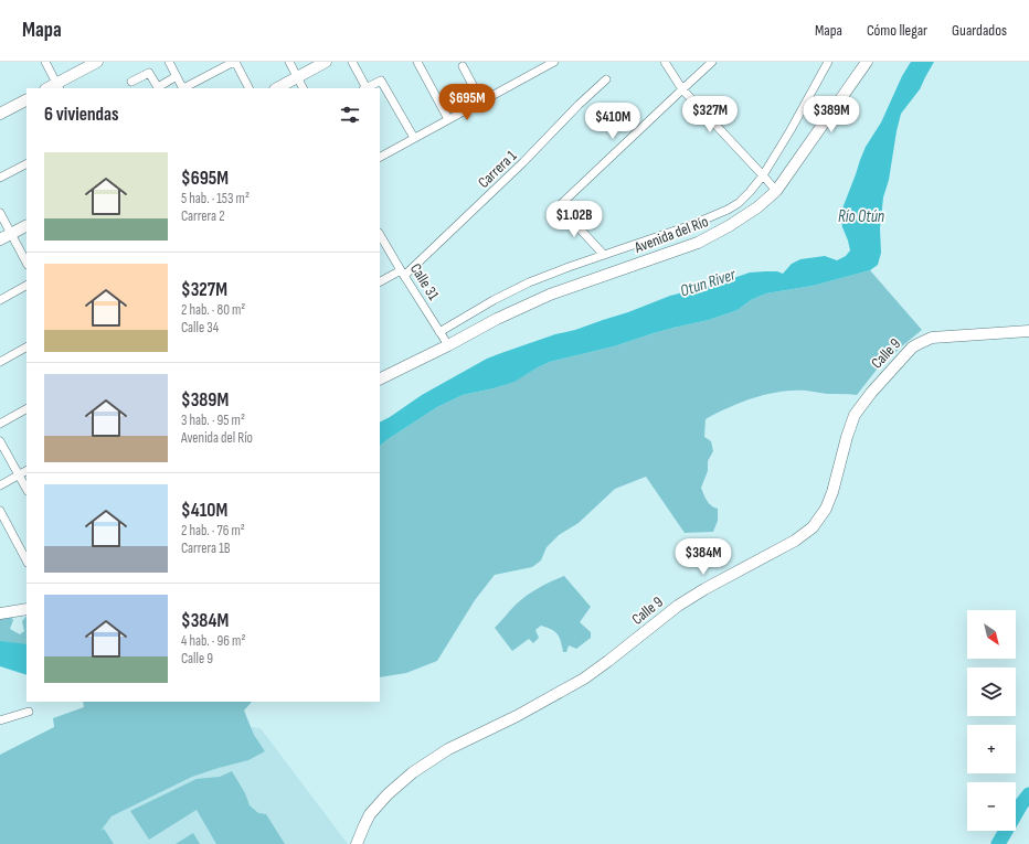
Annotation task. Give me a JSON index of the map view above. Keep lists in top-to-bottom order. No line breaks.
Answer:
{"streets":{"main road":["Avenida del Río","Calle 9"],"street":["Carrera 1","Calle 31"]},"crossings":[["Carrera 1","Calle 31"],["Avenida del Río","Calle 31"]],"water":["Río Otún","Otun River"],"north":"bottom right","page":{"header":"Mapa","nav":["Mapa","Cómo llegar","Guardados"],"price":["$695M","$327M","$389M","$410M","$1.02B","$384M"],"heading":"6 viviendas","list":[{"name":"$695M","note":"5 hab. · 153 m² · Carrera 2"},{"name":"$327M","note":"2 hab. · 80 m² · Calle 34"},{"name":"$389M","note":"3 hab. · 95 m² · Avenida del Río"},{"name":"$410M","note":"2 hab. · 76 m² · Carrera 1B"},{"name":"$384M","note":"4 hab. · 96 m² · Calle 9"}],"map_buttons":["+","−"]}}
